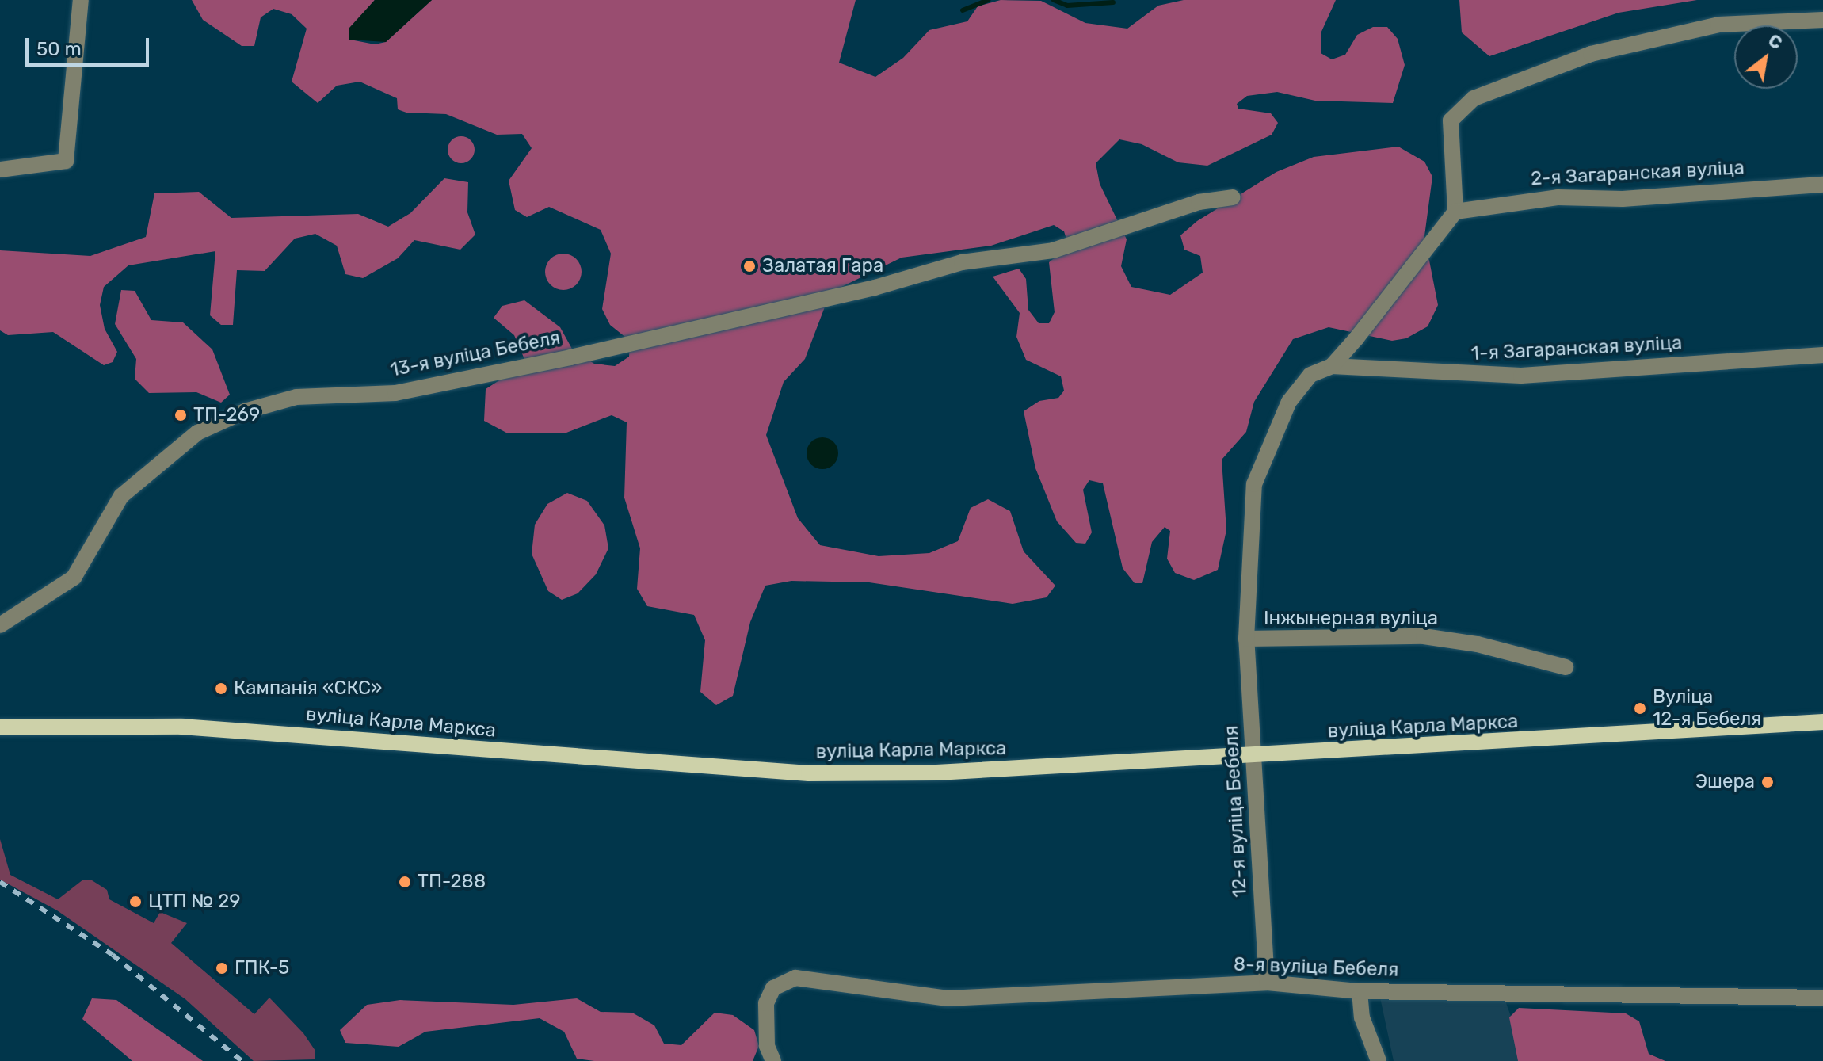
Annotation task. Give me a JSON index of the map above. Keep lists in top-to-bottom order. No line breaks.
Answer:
{"streets":{"main road":["вуліца Карла Маркса"],"street":["2-я Загаранская вуліца","1-я Загаранская вуліца","13-я вуліца Бебеля","Інжынерная вуліца","12-я вуліца Бебеля","8-я вуліца Бебеля"]},"crossings":[["1-я Загаранская вуліца","12-я вуліца Бебеля"],["Інжынерная вуліца","12-я вуліца Бебеля"],["вуліца Карла Маркса","12-я вуліца Бебеля"],["12-я вуліца Бебеля","8-я вуліца Бебеля"]],"places":["Залатая Гара","ТП-269","Кампанія «СКС»","Вуліца 12-я Бебеля","Эшера","ТП-288","ЦТП № 29","ГПК-5"],"scale_bar":"50 m","north":"top right"}
